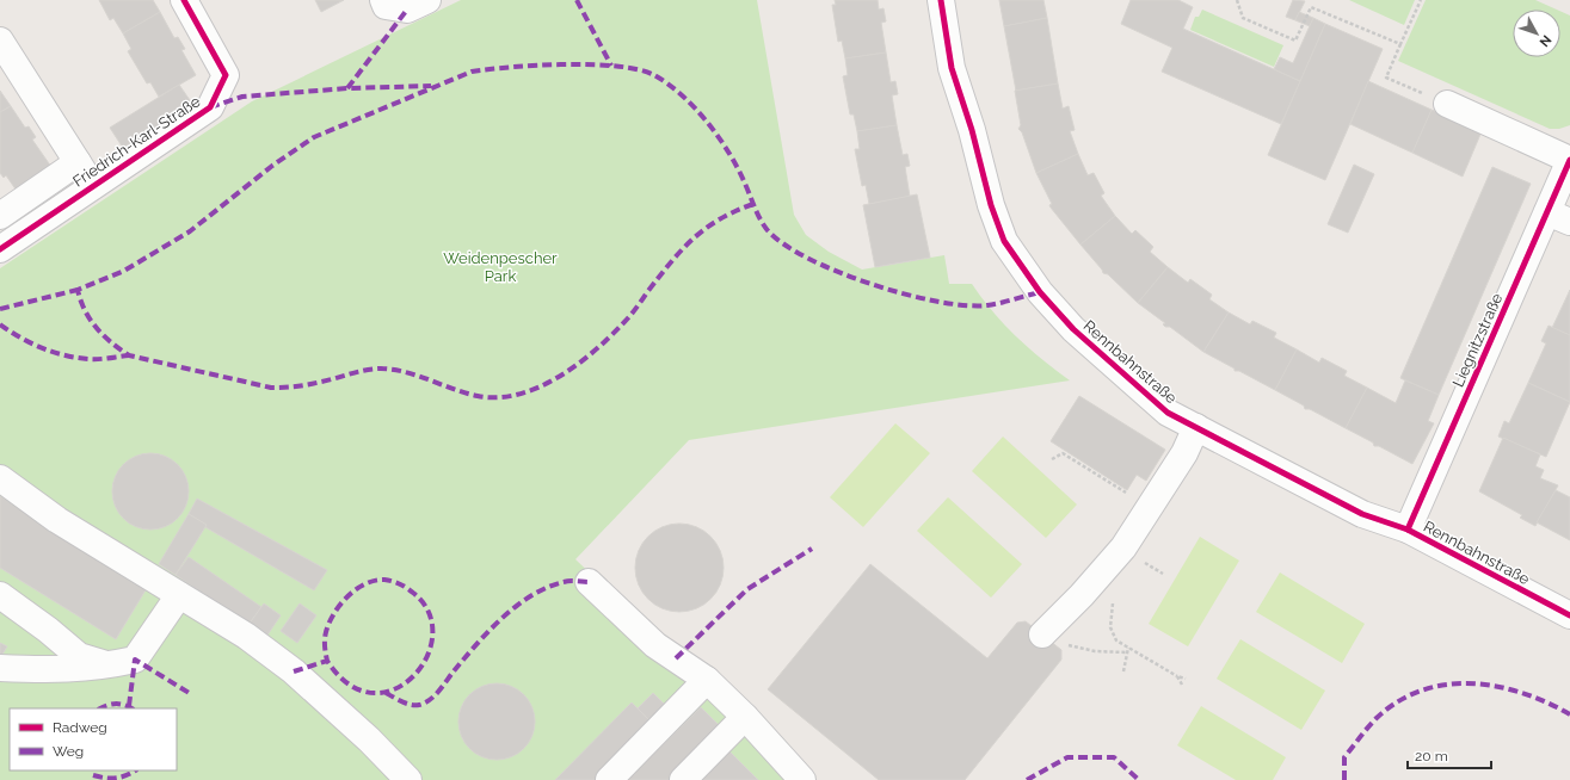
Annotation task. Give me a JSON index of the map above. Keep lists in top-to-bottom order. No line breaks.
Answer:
{"streets":{"street":["Friedrich-Karl-Straße","Liegnitzstraße","Rennbahnstraße"]},"crossings":[["Liegnitzstraße","Rennbahnstraße"]],"parks":["Weidenpescher Park"],"legend":["Radweg","Weg"],"scale_bar":"20 m","north":"bottom right"}
